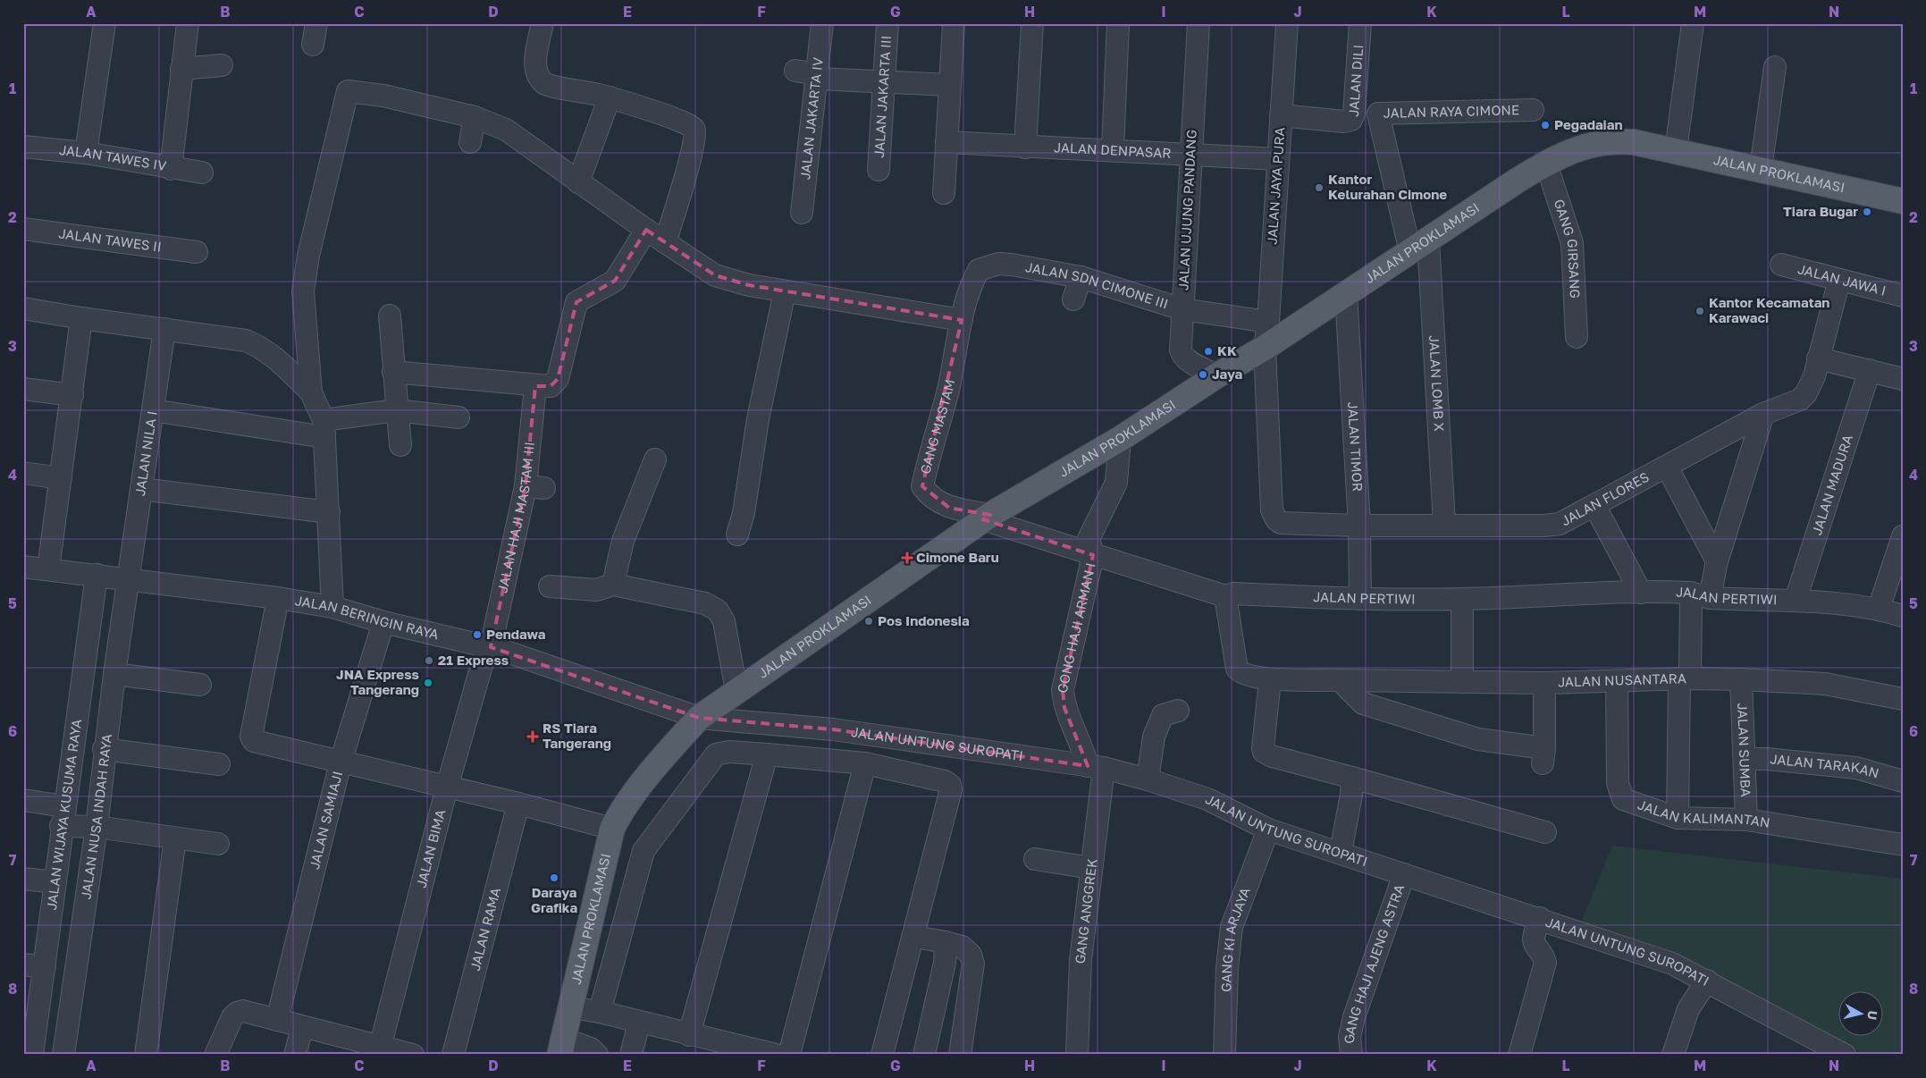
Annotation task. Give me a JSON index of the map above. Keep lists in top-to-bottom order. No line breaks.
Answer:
{"streets":{"main road":["JALAN PROKLAMASI"],"street":["JALAN DILI","JALAN JAKARTA III","JALAN RAYA CIMONE","JALAN JAKARTA IV","JALAN DENPASAR","JALAN TAWES IV","JALAN JAYA PURA","JALAN UJUNG PANDANG","JALAN TAWES II","GANG GIRSANG","JALAN JAWA I","JALAN SDN CIMONE III","JALAN LOMB X","GANG MASTAM","JALAN TIMOR","JALAN NILA I","JALAN MADURA","JALAN FLORES","JALAN HAJI MASTAM III","JALAN PERTIWI","JALAN BERINGIN RAYA","GONG HAJI ARMAN I","JALAN NUSANTARA","JALAN UNTUNG SUROPATI","JALAN SUMBA","JALAN TARAKAN","JALAN KALIMANTAN","JALAN WIJAYA KUSUMA RAYA","JALAN NUSA INDAH RAYA","JALAN SAMIAJI","JALAN BIMA","GANG ANGGREK","JALAN RAMA","GANG KI ARJAYA","GANG HAJI AJENG ASTRA"]},"crossings":[["JALAN DILI","JALAN JAYA PURA"],["JALAN RAYA CIMONE","JALAN PROKLAMASI"],["JALAN RAYA CIMONE","JALAN LOMB X"],["JALAN DENPASAR","JALAN JAYA PURA"],["JALAN DENPASAR","JALAN UJUNG PANDANG"],["JALAN PROKLAMASI","JALAN JAYA PURA"],["JALAN PROKLAMASI","JALAN UJUNG PANDANG"],["JALAN PROKLAMASI","GANG GIRSANG"],["JALAN PROKLAMASI","JALAN LOMB X"],["JALAN PROKLAMASI","GANG MASTAM"],["JALAN PROKLAMASI","JALAN TIMOR"],["JALAN PROKLAMASI","JALAN BERINGIN RAYA"],["JALAN PROKLAMASI","GONG HAJI ARMAN I"],["JALAN PROKLAMASI","JALAN UNTUNG SUROPATI"],["JALAN JAYA PURA","JALAN SDN CIMONE III"],["JALAN JAYA PURA","JALAN FLORES"],["JALAN UJUNG PANDANG","JALAN SDN CIMONE III"],["JALAN JAWA I","JALAN FLORES"],["JALAN SDN CIMONE III","GANG MASTAM"],["JALAN LOMB X","JALAN FLORES"],["JALAN TIMOR","JALAN FLORES"],["JALAN TIMOR","JALAN PERTIWI"],["JALAN NILA I","JALAN BERINGIN RAYA"],["JALAN NILA I","JALAN NUSA INDAH RAYA"],["JALAN MADURA","JALAN PERTIWI"],["JALAN HAJI MASTAM III","JALAN BERINGIN RAYA"],["JALAN HAJI MASTAM III","JALAN BIMA"],["JALAN BERINGIN RAYA","JALAN UNTUNG SUROPATI"],["JALAN BERINGIN RAYA","JALAN WIJAYA KUSUMA RAYA"],["JALAN BERINGIN RAYA","JALAN NUSA INDAH RAYA"],["JALAN BERINGIN RAYA","JALAN SAMIAJI"],["JALAN BERINGIN RAYA","JALAN BIMA"],["GONG HAJI ARMAN I","JALAN UNTUNG SUROPATI"],["GONG HAJI ARMAN I","GANG ANGGREK"],["JALAN NUSANTARA","JALAN SUMBA"],["JALAN NUSANTARA","JALAN KALIMANTAN"],["JALAN UNTUNG SUROPATI","GANG ANGGREK"],["JALAN UNTUNG SUROPATI","GANG KI ARJAYA"],["JALAN UNTUNG SUROPATI","GANG HAJI AJENG ASTRA"],["JALAN SUMBA","JALAN TARAKAN"],["JALAN SUMBA","JALAN KALIMANTAN"],["JALAN WIJAYA KUSUMA RAYA","JALAN NUSA INDAH RAYA"]],"places":{"other":["Pegadaian","Kantor Kelurahan Cimone","Tiara Bugar","Kantor Kecamatan Karawaci","KK","Jaya","Pos Indonesia","Pendawa","21 Express","JNA Express Tangerang","Daraya Grafika"],"health":["Cimone Baru","RS Tiara Tangerang"]},"north":"right","grid":{"columns":["A","B","C","D","E","F","G","H","I","J","K","L","M","N"],"rows":["1","2","3","4","5","6","7","8"]}}
